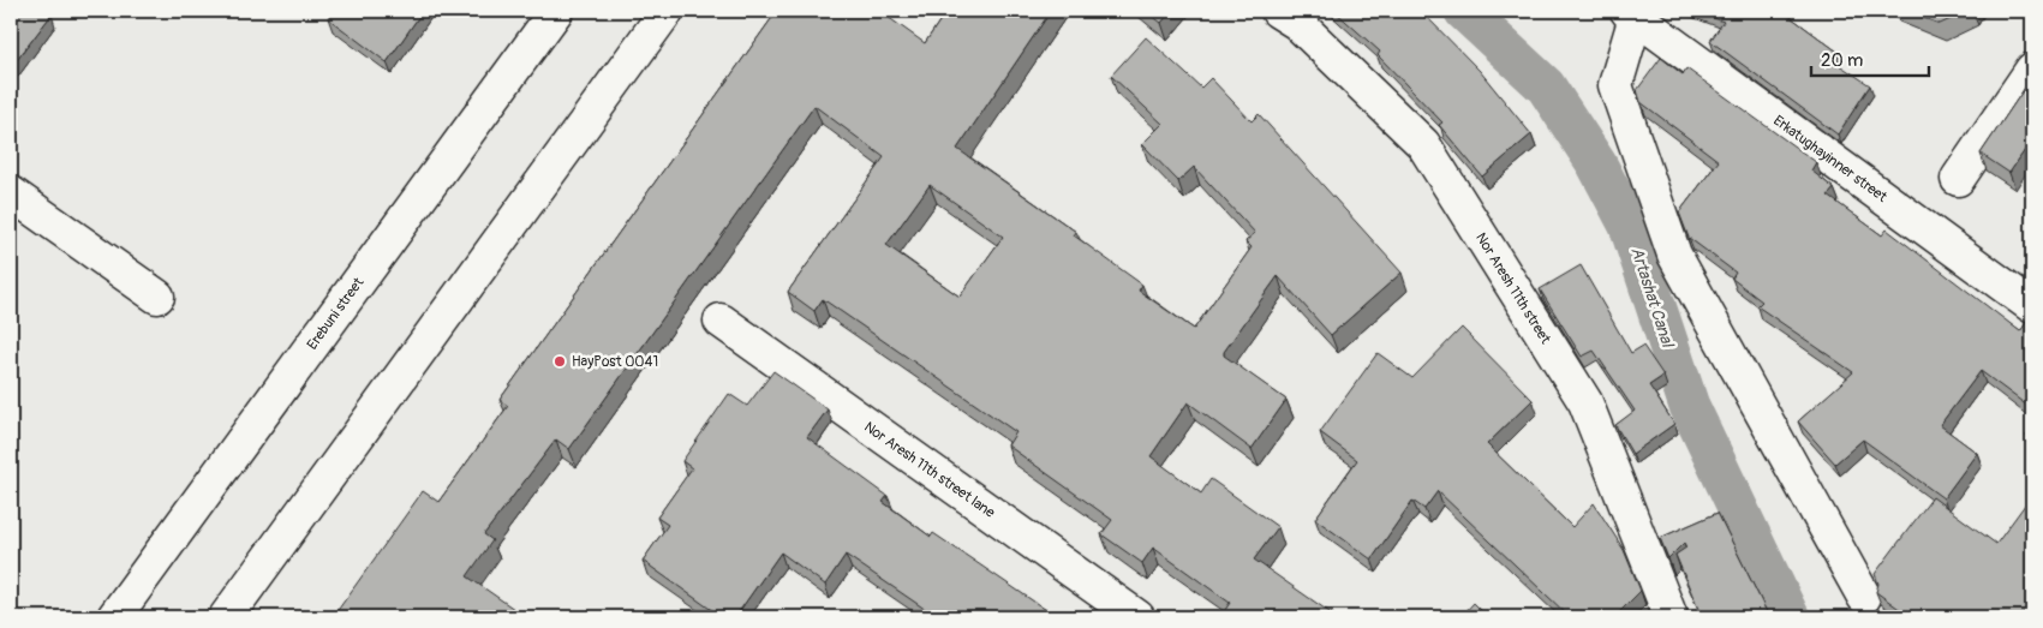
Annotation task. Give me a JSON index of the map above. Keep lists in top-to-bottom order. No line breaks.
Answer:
{"streets":{"street":["Erkatughayinner street","Nor Aresh 11th street","Erebuni street","Nor Aresh 11th street lane"]},"water":["Artashat Canal"],"places":["HayPost 0041"],"scale_bar":"20 m"}
